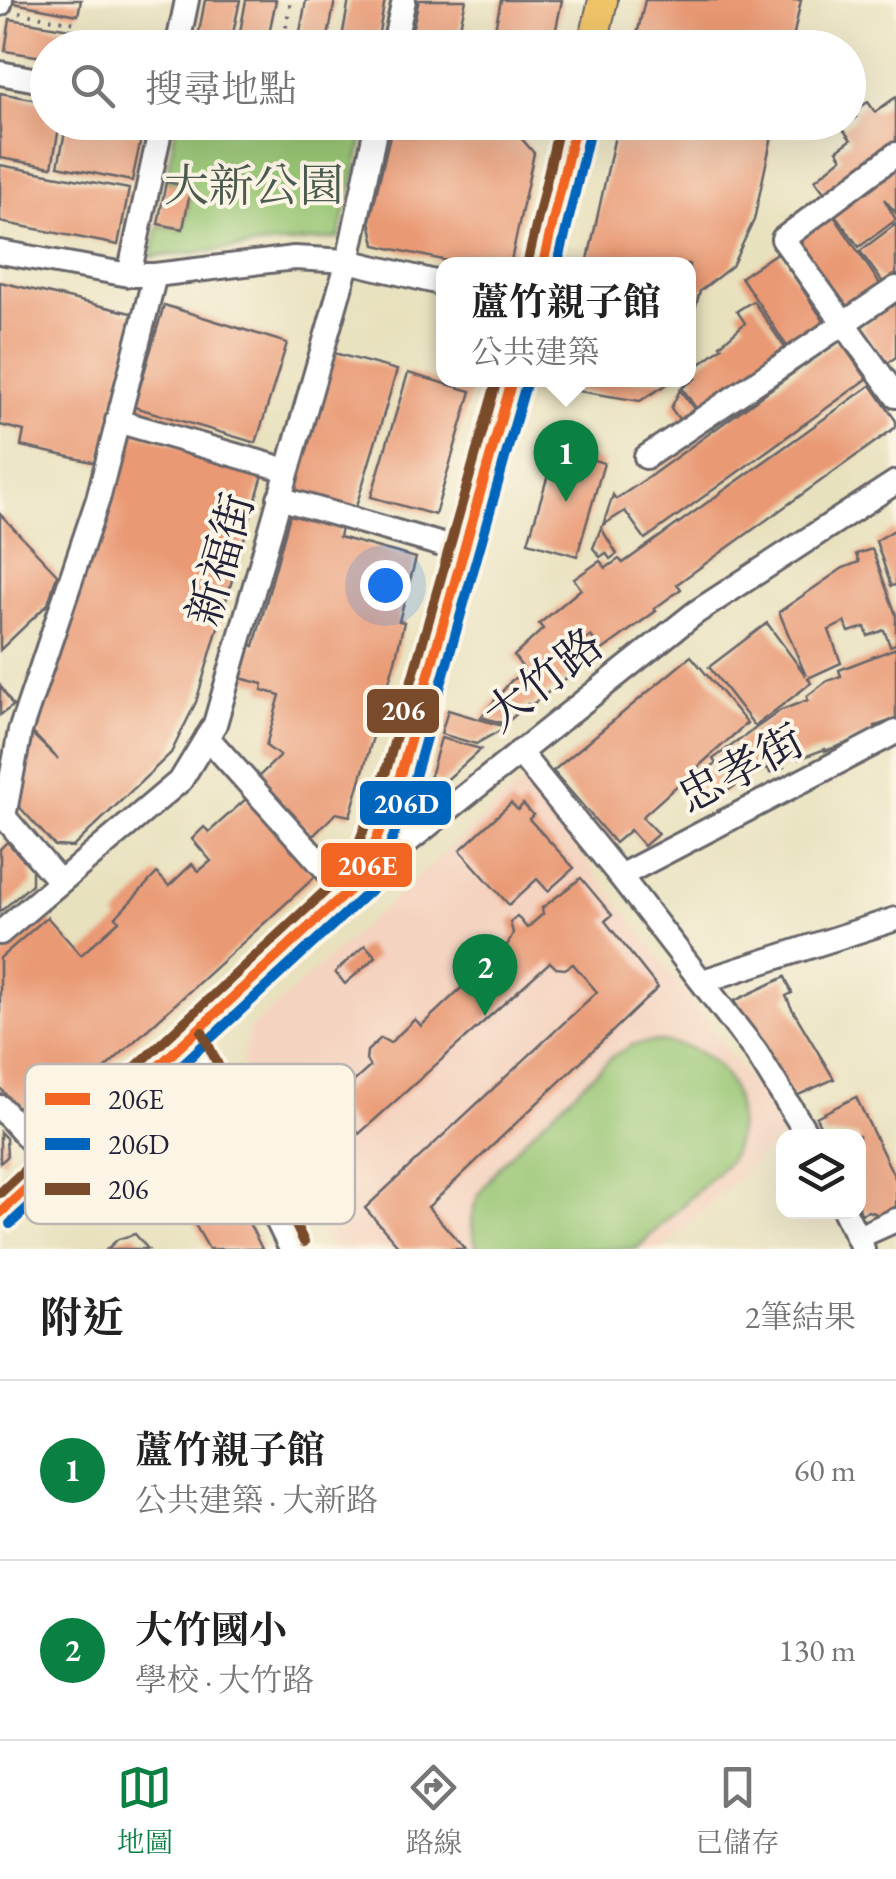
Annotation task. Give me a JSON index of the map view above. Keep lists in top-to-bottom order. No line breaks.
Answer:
{"streets":{"main road":["大竹路"],"street":["新福街","忠孝街"]},"parks":["大新公園"],"lines":["transit line 206E","transit line 206D","transit line 206"],"legend":["206E","206D","206"],"page":{"search":"搜尋地點","popup":["蘆竹親子館","公共建築"],"pins":["1","2"],"heading":["附近","2筆結果"],"list":[{"mark":"1","name":"蘆竹親子館","note":"公共建築 · 大新路","value":"60 m"},{"mark":"2","name":"大竹國小","note":"學校 · 大竹路","value":"130 m"}],"nav":["地圖","路線","已儲存"]}}
